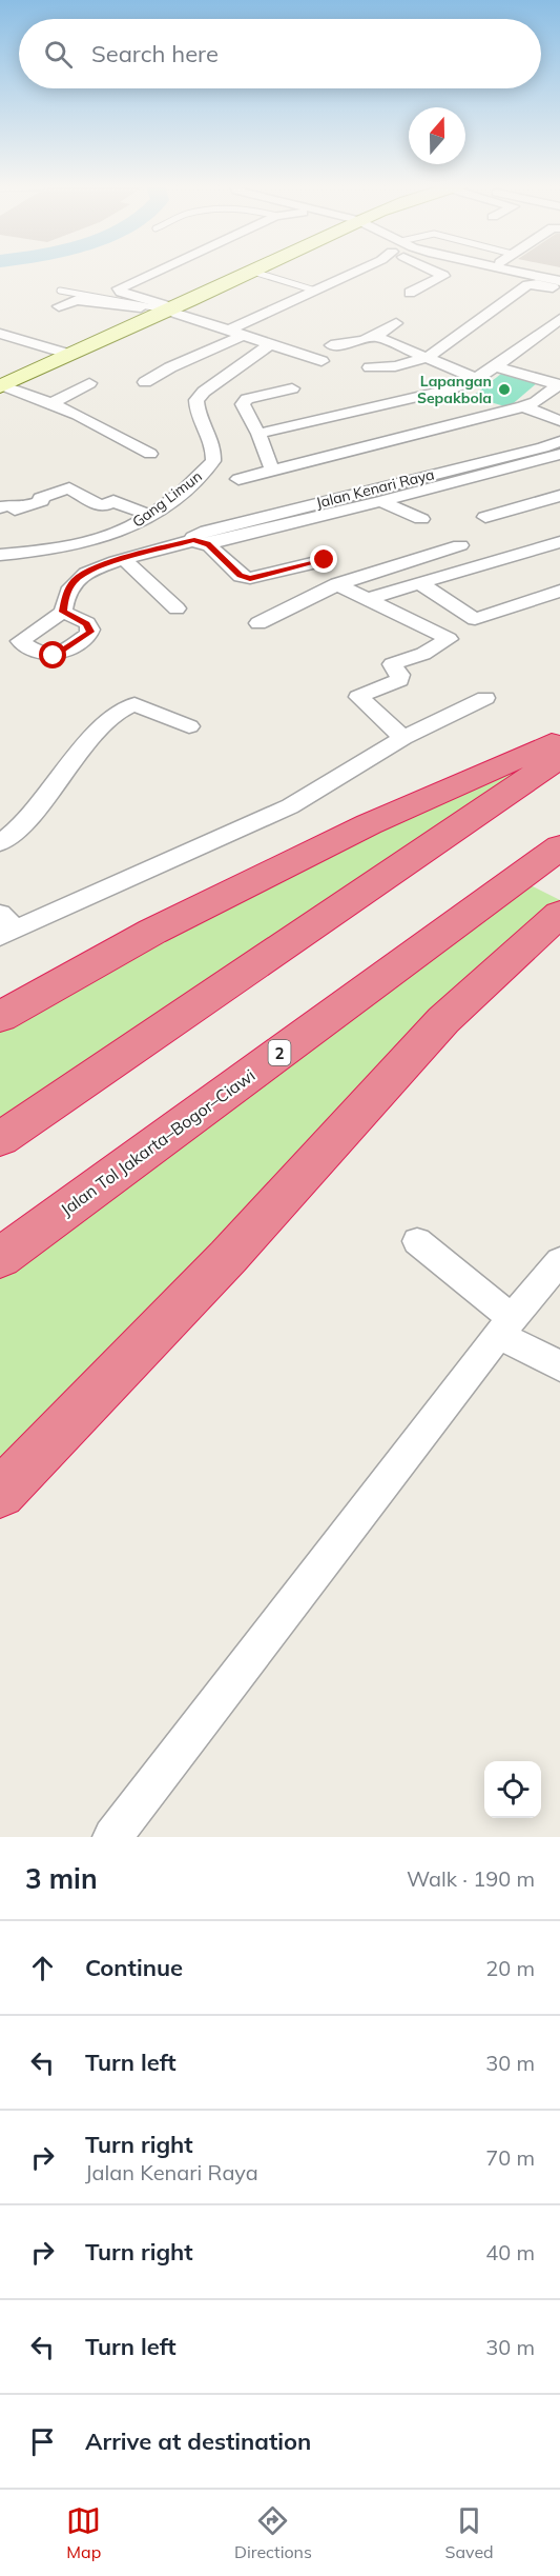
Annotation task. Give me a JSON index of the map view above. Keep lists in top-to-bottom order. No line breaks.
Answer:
{"streets":{"highway":["2","Jalan Tol Jakarta–Bogor–Ciawi"],"street":["Jalan Kenari Raya","Gang Limun"]},"places":["Lapangan Sepakbola"],"north":"top","page":{"search":"Search here","heading":["3 min","Walk · 190 m"],"list":[["Continue","20 m"],["Turn left","30 m"],["Turn right","Jalan Kenari Raya","70 m"],["Turn right","40 m"],["Turn left","30 m"],"Arrive at destination"],"nav":["Map","Directions","Saved"]}}
